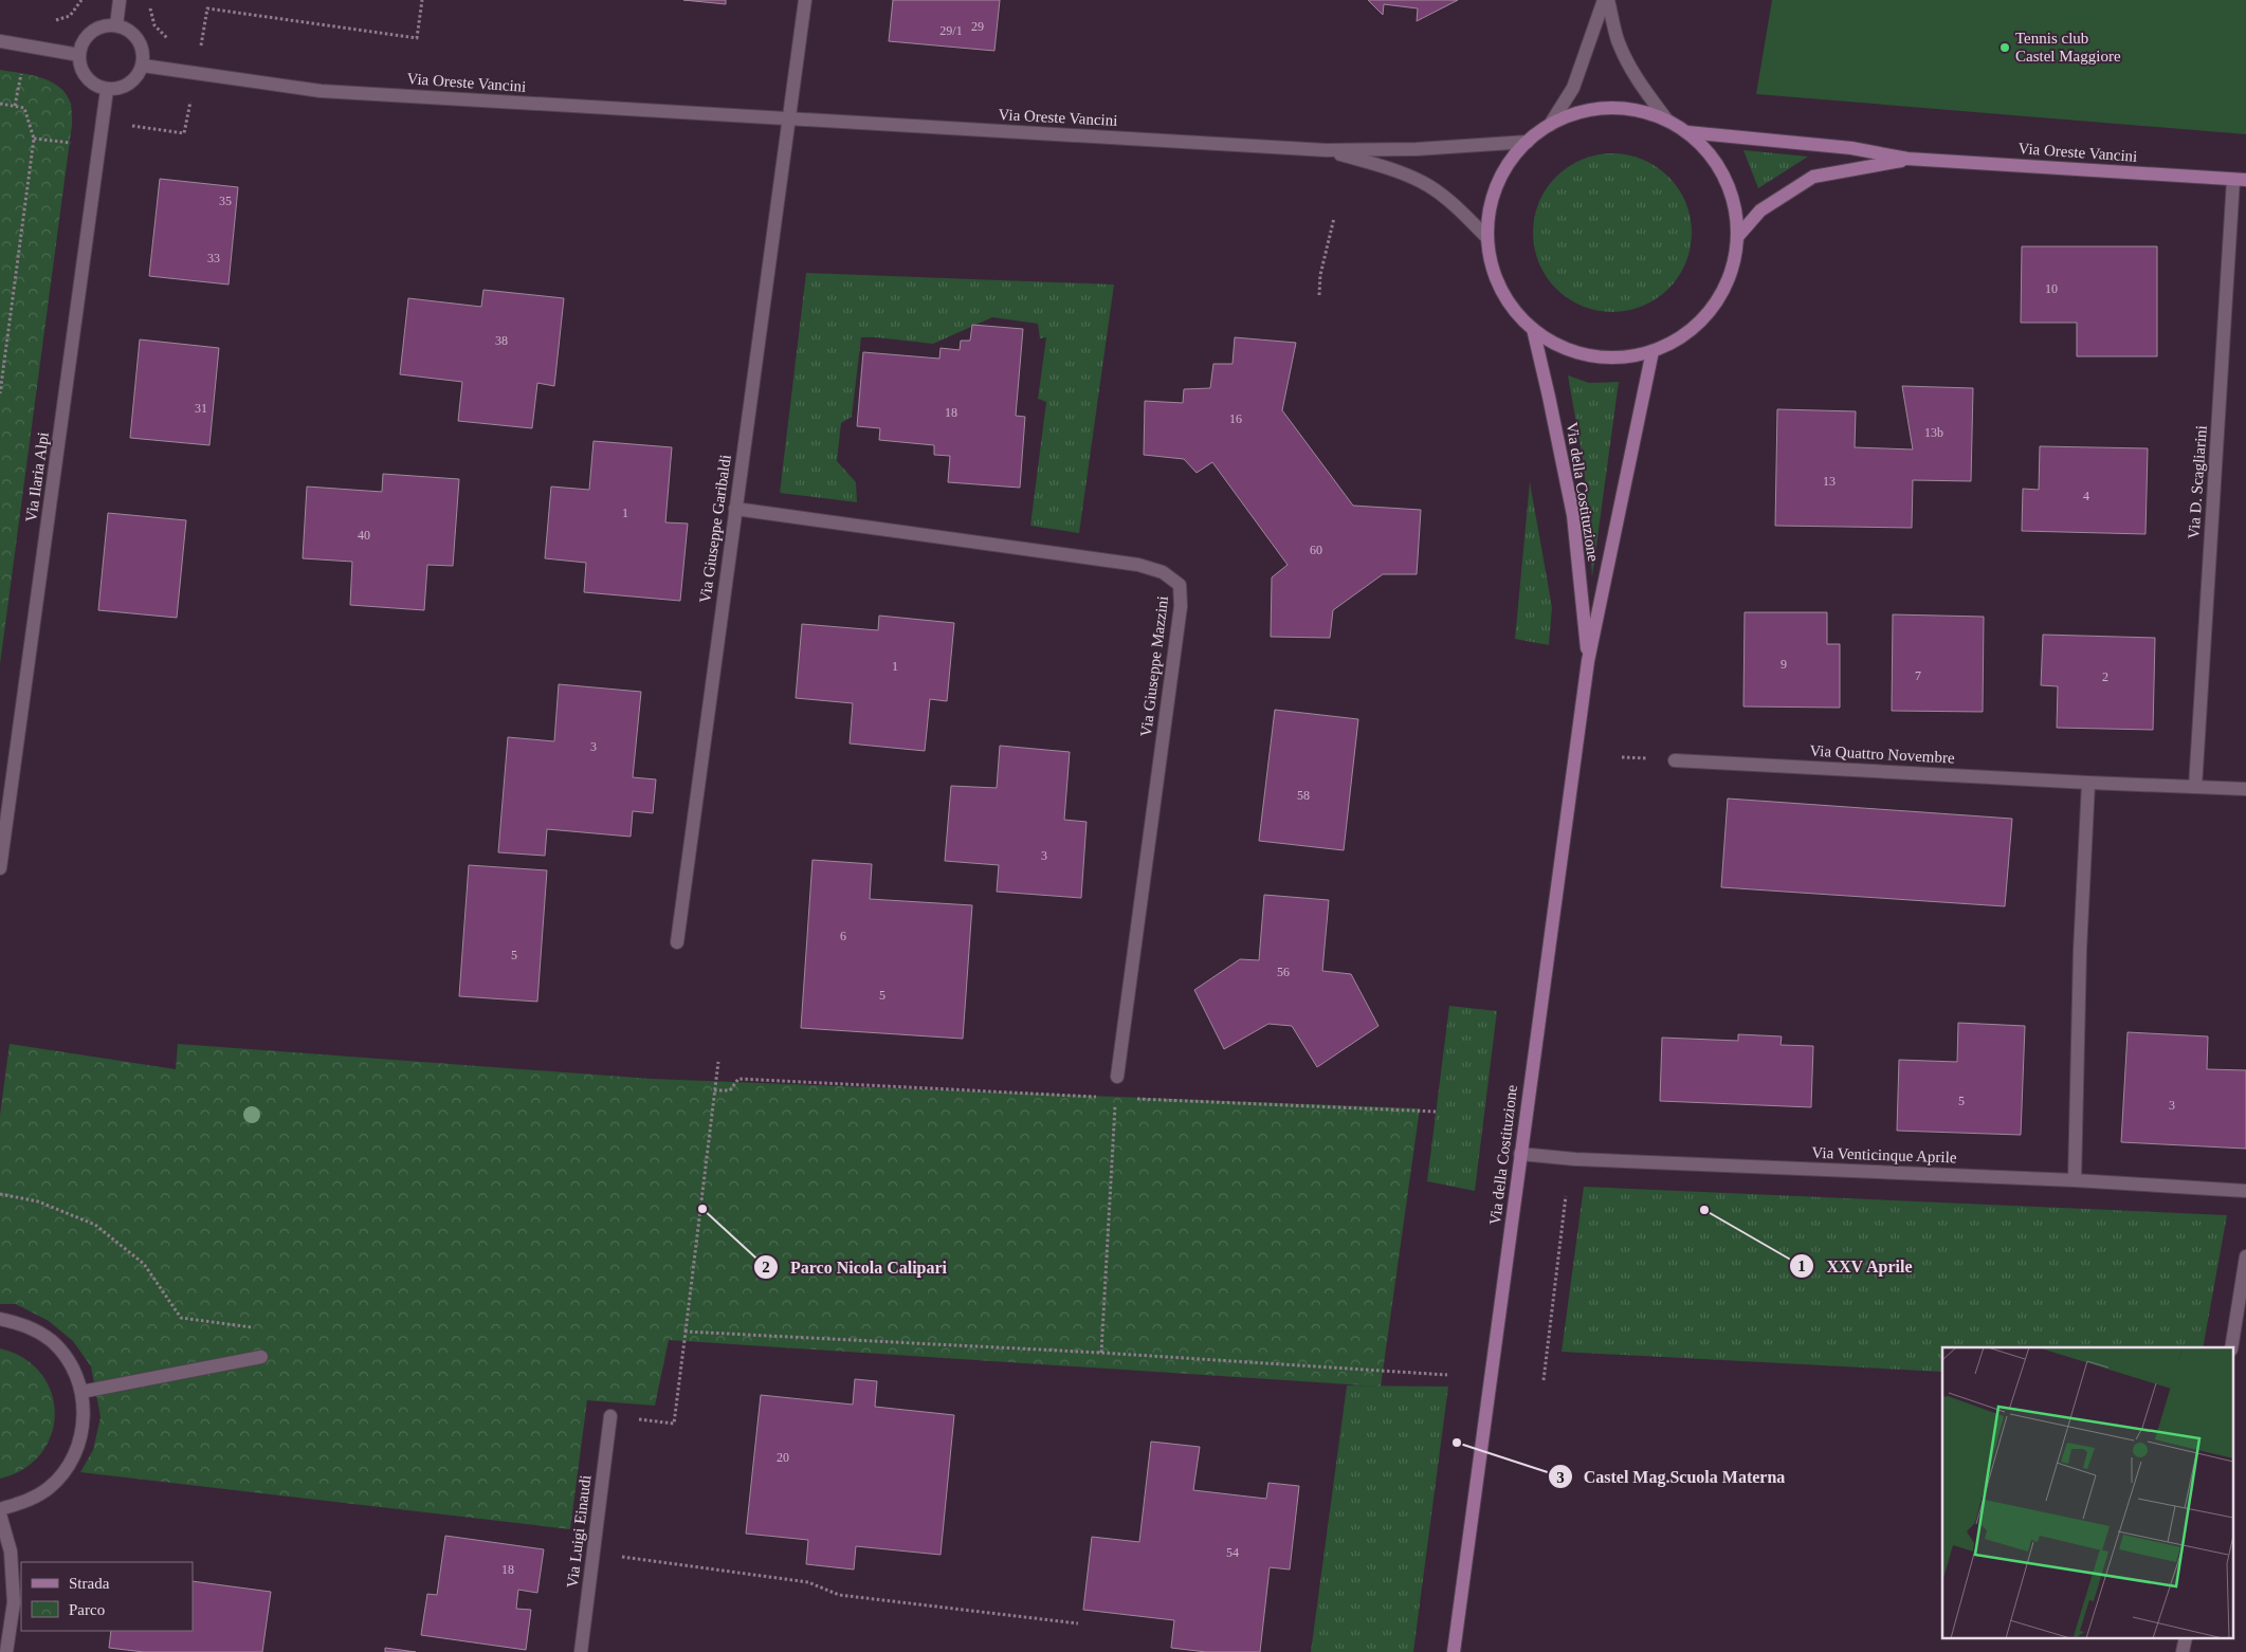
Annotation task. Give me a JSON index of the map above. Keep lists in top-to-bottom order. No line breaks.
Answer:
{"streets":{"street":["Via Oreste Vancini","Via Ilaria Alpi","Via D. Scagliarini","Via della Costituzione","Via Giuseppe Garibaldi","Via Giuseppe Mazzini","Via Quattro Novembre","Via Venticinque Aprile","Via Luigi Einaudi"]},"crossings":[["Via Oreste Vancini","Via Ilaria Alpi"],["Via Oreste Vancini","Via D. Scagliarini"],["Via Oreste Vancini","Via Giuseppe Garibaldi"],["Via D. Scagliarini","Via Quattro Novembre"],["Via della Costituzione","Via Venticinque Aprile"],["Via Giuseppe Garibaldi","Via Giuseppe Mazzini"]],"places":["Tennis club Castel Maggiore","Parco Nicola Calipari","XXV Aprile","Castel Mag.Scuola Materna"],"house_numbers":["29","29/1","35","33","10","38","31","18","16","13b","13","4","1","40","60","9","1","7","2","3","58","3","6","5","56","5","5","3","20","54","18"],"legend":["Strada","Parco"]}
